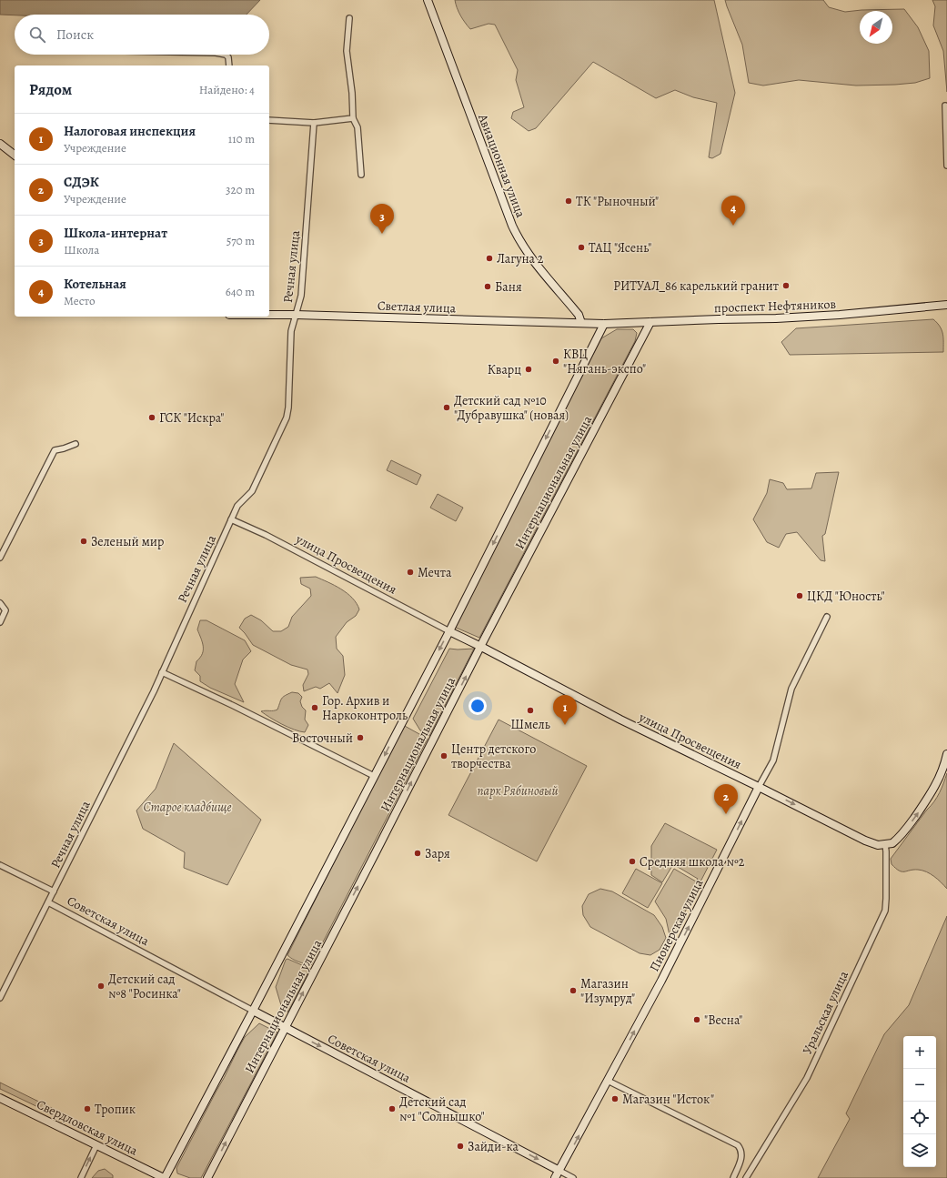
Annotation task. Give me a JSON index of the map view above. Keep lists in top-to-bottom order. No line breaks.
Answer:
{"streets":{"main road":["Авиационная улица","проспект Нефтяников","Светлая улица","Интернациональная улица","улица Просвещения","Советская улица","Пионерская улица","Свердловская улица"],"street":["Речная улица","Уральская улица"]},"crossings":[["Авиационная улица","Светлая улица"],["Речная улица","Светлая улица"],["Речная улица","улица Просвещения"],["Речная улица","Советская улица"],["проспект Нефтяников","Светлая улица"],["проспект Нефтяников","Интернациональная улица"],["Светлая улица","Интернациональная улица"],["Интернациональная улица","улица Просвещения"],["Интернациональная улица","Советская улица"],["Интернациональная улица","Свердловская улица"],["улица Просвещения","Пионерская улица"],["улица Просвещения","Уральская улица"],["Советская улица","Пионерская улица"]],"one_way":["Советская улица","Пионерская улица"],"parks":["парк Рябиновый","Старое кладбище"],"places":["ТК \"Рыночный\"","ТАЦ \"Ясень\"","Лагуна 2","РИТУАЛ_86 карелький гранит","Баня","КВЦ \"Нягань-экспо\"","Кварц","Детский сад №10 \"Дубравушка\" (новая)","ГСК \"Искра\"","Зеленый мир","Мечта","ЦКД \"Юность\"","Гор. Архив и Наркоконтроль","Шмель","Восточный","Центр детского творчества","Заря","Средняя школа №2","Детский сад №8 \"Росинка\"","Магазин \"Изумруд\"","\"Весна\"","Магазин \"Исток\"","Тропик","Детский сад №1 \"Солнышко\"","Зайди-ка"],"north":"bottom left","page":{"search":"Поиск","heading":["Рядом","Найдено: 4"],"list":[{"mark":"1","name":"Налоговая инспекция","note":"Учреждение","value":"110 m"},{"mark":"2","name":"СДЭК","note":"Учреждение","value":"320 m"},{"mark":"3","name":"Школа-интернат","note":"Школа","value":"570 m"},{"mark":"4","name":"Котельная","note":"Место","value":"640 m"}],"pins":["4","3","1","2"],"map_buttons":["+","−"]}}
